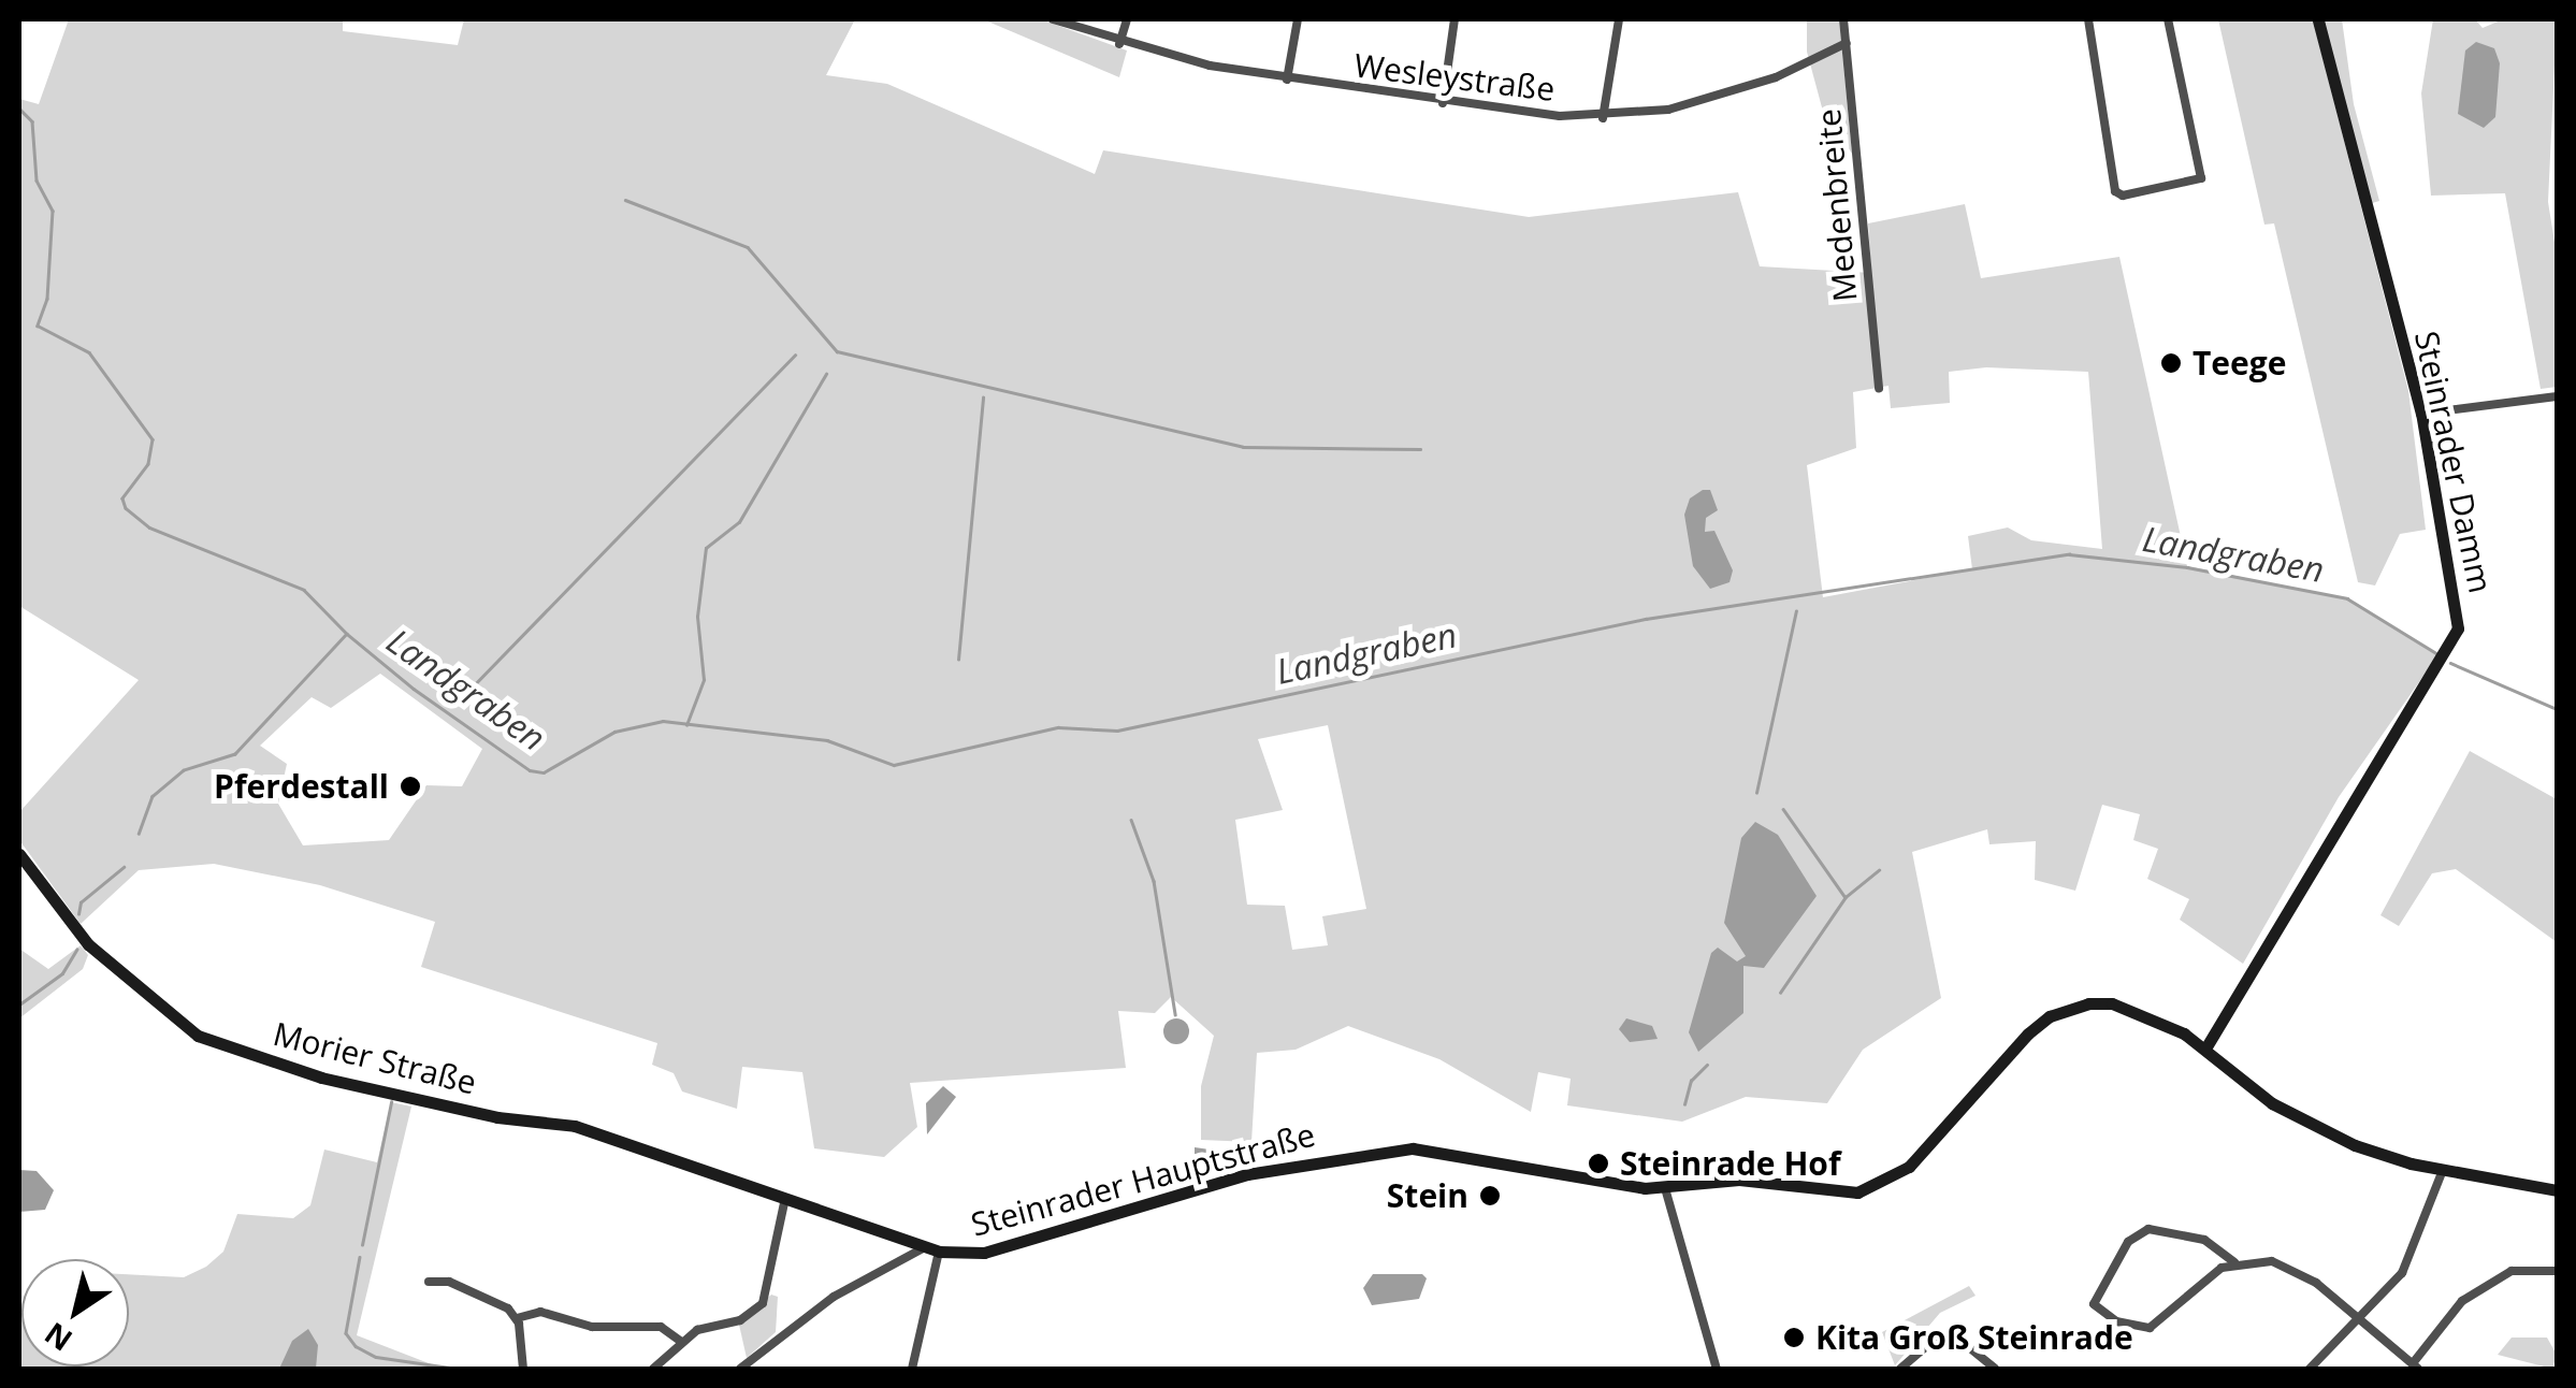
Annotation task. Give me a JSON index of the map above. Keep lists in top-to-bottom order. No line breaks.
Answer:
{"streets":{"main road":["Steinrader Damm","Morier Straße","Steinrader Hauptstraße"],"street":["Wesleystraße","Medenbreite"]},"crossings":[["Wesleystraße","Medenbreite"],["Steinrader Damm","Steinrader Hauptstraße"],["Morier Straße","Steinrader Hauptstraße"]],"water":["Landgraben"],"places":["Teege","Pferdestall","Steinrade Hof","Stein","Kita Groß Steinrade"],"north":"bottom left"}
